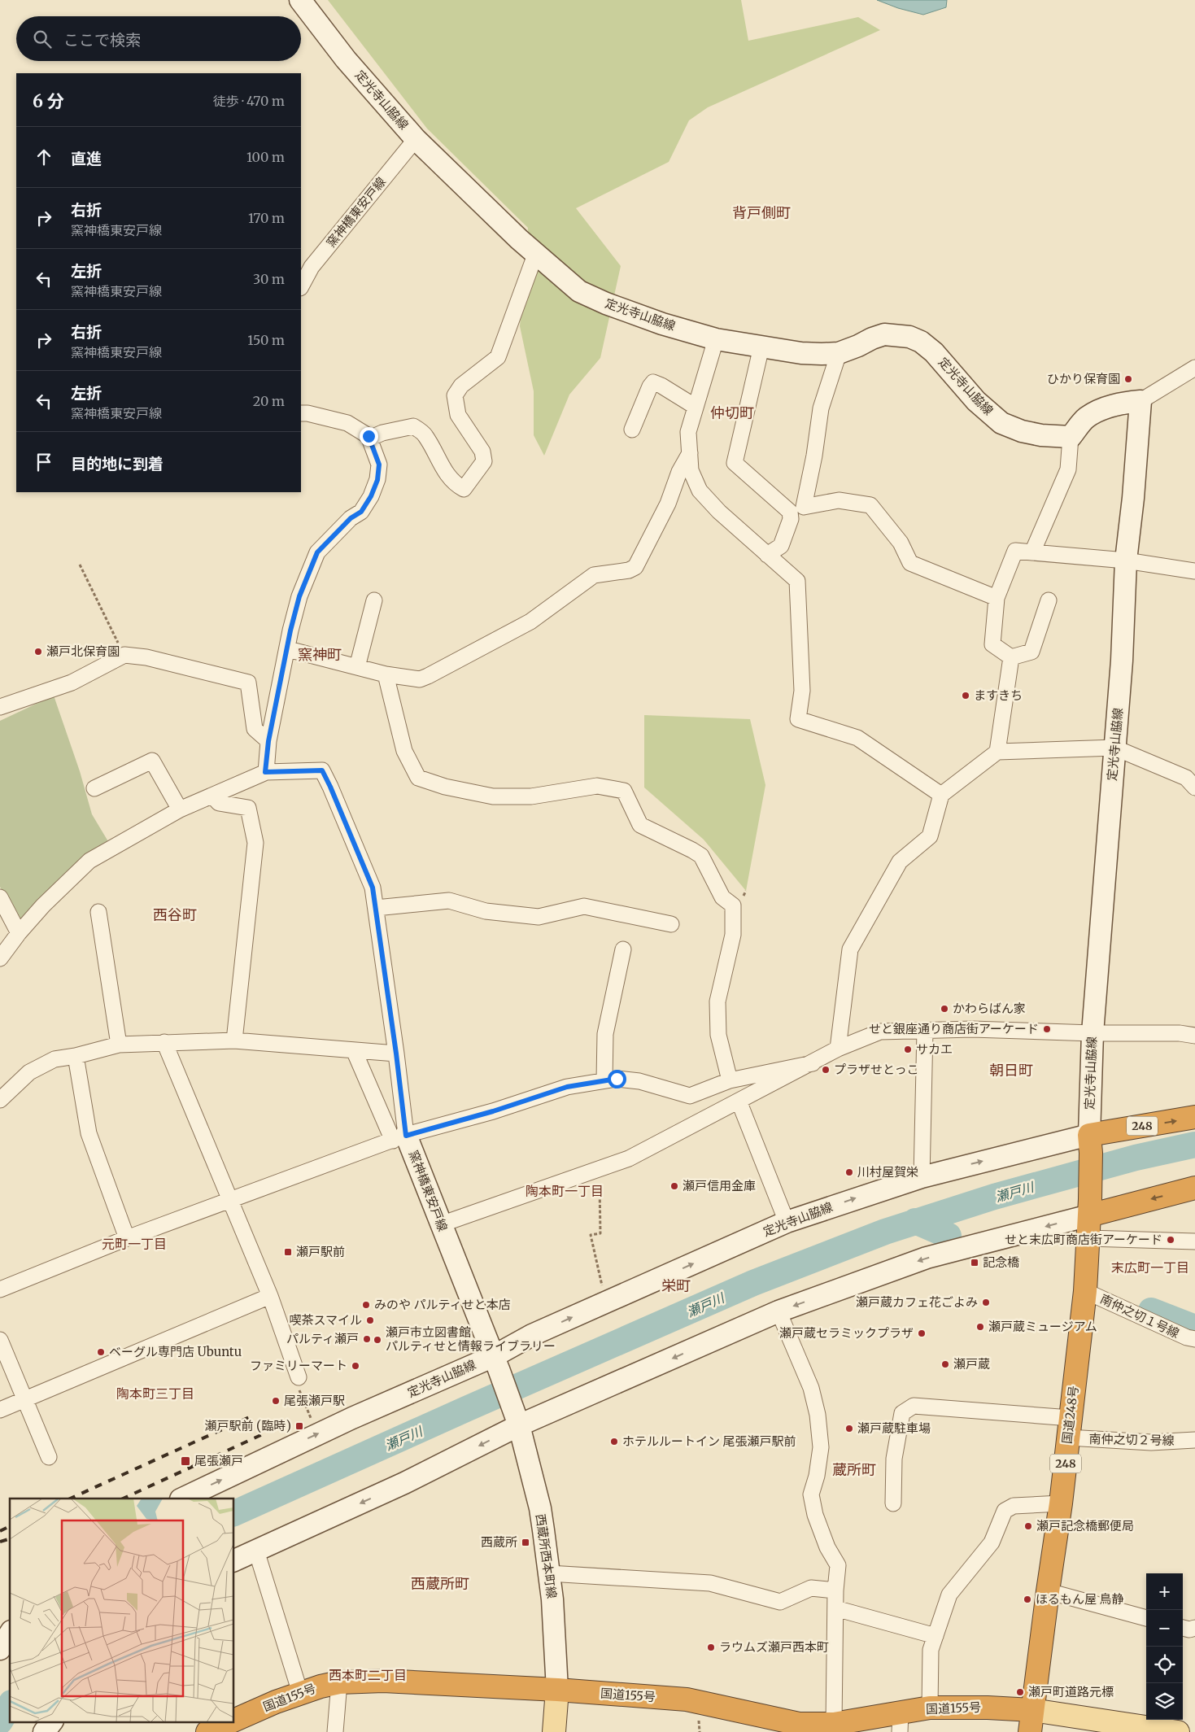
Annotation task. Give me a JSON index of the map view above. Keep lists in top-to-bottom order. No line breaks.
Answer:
{"streets":{"highway":["248","国道248号","国道155号"],"main road":["定光寺山脇線","窯神橋東安戸線","西蔵所西本町線"],"street":["南仲之切１号線","南仲之切２号線"]},"crossings":[["定光寺山脇線","窯神橋東安戸線"],["定光寺山脇線","248"],["定光寺山脇線","国道248号"],["窯神橋東安戸線","西蔵所西本町線"],["248","国道248号"],["南仲之切１号線","国道248号"],["国道248号","南仲之切２号線"],["国道248号","国道155号"],["西蔵所西本町線","国道155号"]],"districts":["背戸側町","仲切町","窯神町","西谷町","朝日町","陶本町一丁目","元町一丁目","末広町一丁目","栄町","陶本町三丁目","蔵所町","西蔵所町","西本町二丁目"],"water":["瀬戸川"],"places":{"other":["ひかり保育園","瀬戸北保育園","ますきち","かわらばん家","せと銀座通り商店街アーケード","サカエ","プラザせとっこ","川村屋賀栄","瀬戸信用金庫","せと末広町商店街アーケード","瀬戸蔵カフェ花ごよみ","みのや パルティせと本店","喫茶スマイル","瀬戸蔵ミュージアム","瀬戸蔵セラミックプラザ","パルティ瀬戸","瀬戸市立図書館 パルティせと情報ライブラリー","ベーグル専門店 Ubuntu","瀬戸蔵","ファミリーマート","尾張瀬戸駅","瀬戸蔵駐車場","ホテルルートイン 尾張瀬戸駅前","瀬戸記念橋郵便局","ほるもん屋 鳥静","ラウムズ瀬戸西本町","瀬戸町道路元標"],"transit":["瀬戸駅前","記念橋","瀬戸駅前 (臨時)","尾張瀬戸","西蔵所"]},"page":{"search":"ここで検索","heading":["6 分","徒歩 · 470 m"],"list":[["直進","100 m"],["右折","窯神橋東安戸線","170 m"],["左折","窯神橋東安戸線","30 m"],["右折","窯神橋東安戸線","150 m"],["左折","窯神橋東安戸線","20 m"],"目的地に到着"],"map_buttons":["+","−"]}}
